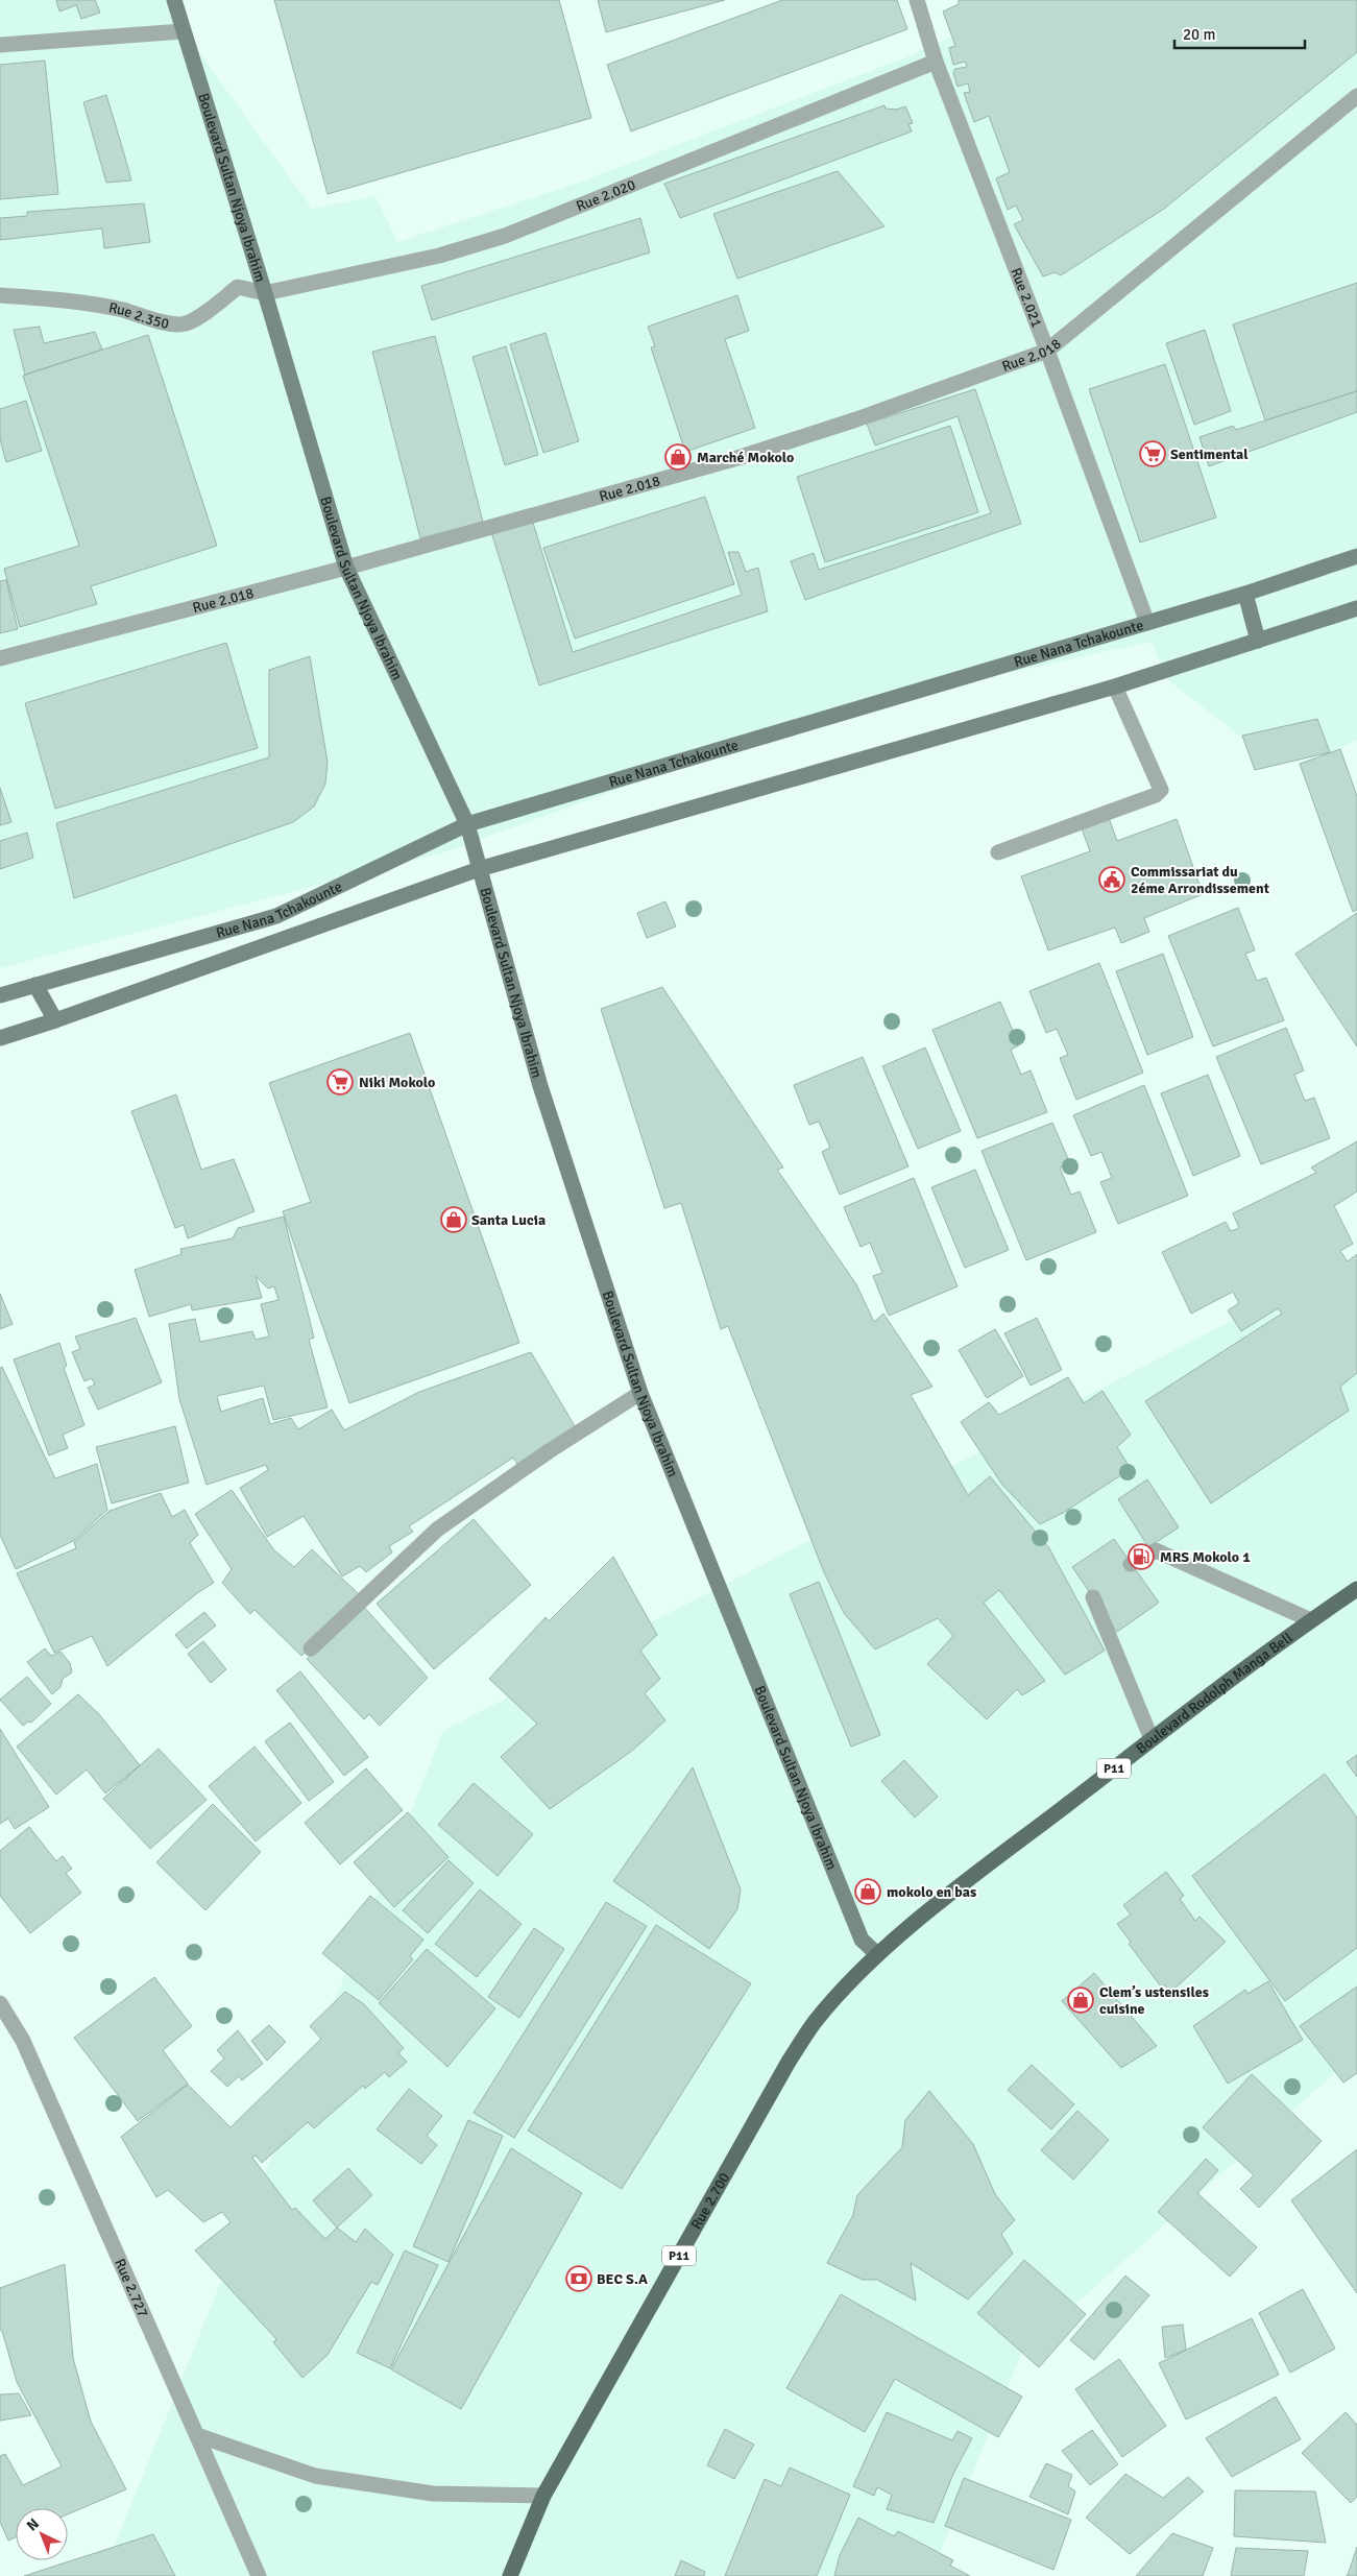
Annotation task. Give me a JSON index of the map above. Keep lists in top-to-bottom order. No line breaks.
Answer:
{"streets":{"main road":["Boulevard Sultan Njoya Ibrahim","Rue Nana Tchakounte","Boulevard Rodolph Manga Bell","P11","Rue 2.700"],"street":["Rue 2.020","Rue 2.021","Rue 2.350","Rue 2.018","Rue 2.727"]},"crossings":[["Boulevard Sultan Njoya Ibrahim","Rue 2.020"],["Boulevard Sultan Njoya Ibrahim","Rue 2.350"],["Boulevard Sultan Njoya Ibrahim","Rue 2.018"],["Boulevard Sultan Njoya Ibrahim","Rue Nana Tchakounte"],["Boulevard Sultan Njoya Ibrahim","Boulevard Rodolph Manga Bell"],["Boulevard Sultan Njoya Ibrahim","Rue 2.700"],["Rue 2.020","Rue 2.021"],["Rue 2.020","Rue 2.350"],["Rue 2.021","Rue 2.018"],["Rue 2.021","Rue Nana Tchakounte"],["Boulevard Rodolph Manga Bell","Rue 2.700"]],"places":{"supermarket":["Sentimental","Niki Mokolo"],"shop":["Marché Mokolo","Santa Lucia","mokolo en bas","Clem’s ustensiles cuisine"],"public building":["Commissariat du 2éme Arrondissement"],"fuel station":["MRS Mokolo 1"],"bank":["BEC S.A"]},"scale_bar":"20 m","north":"top left"}
